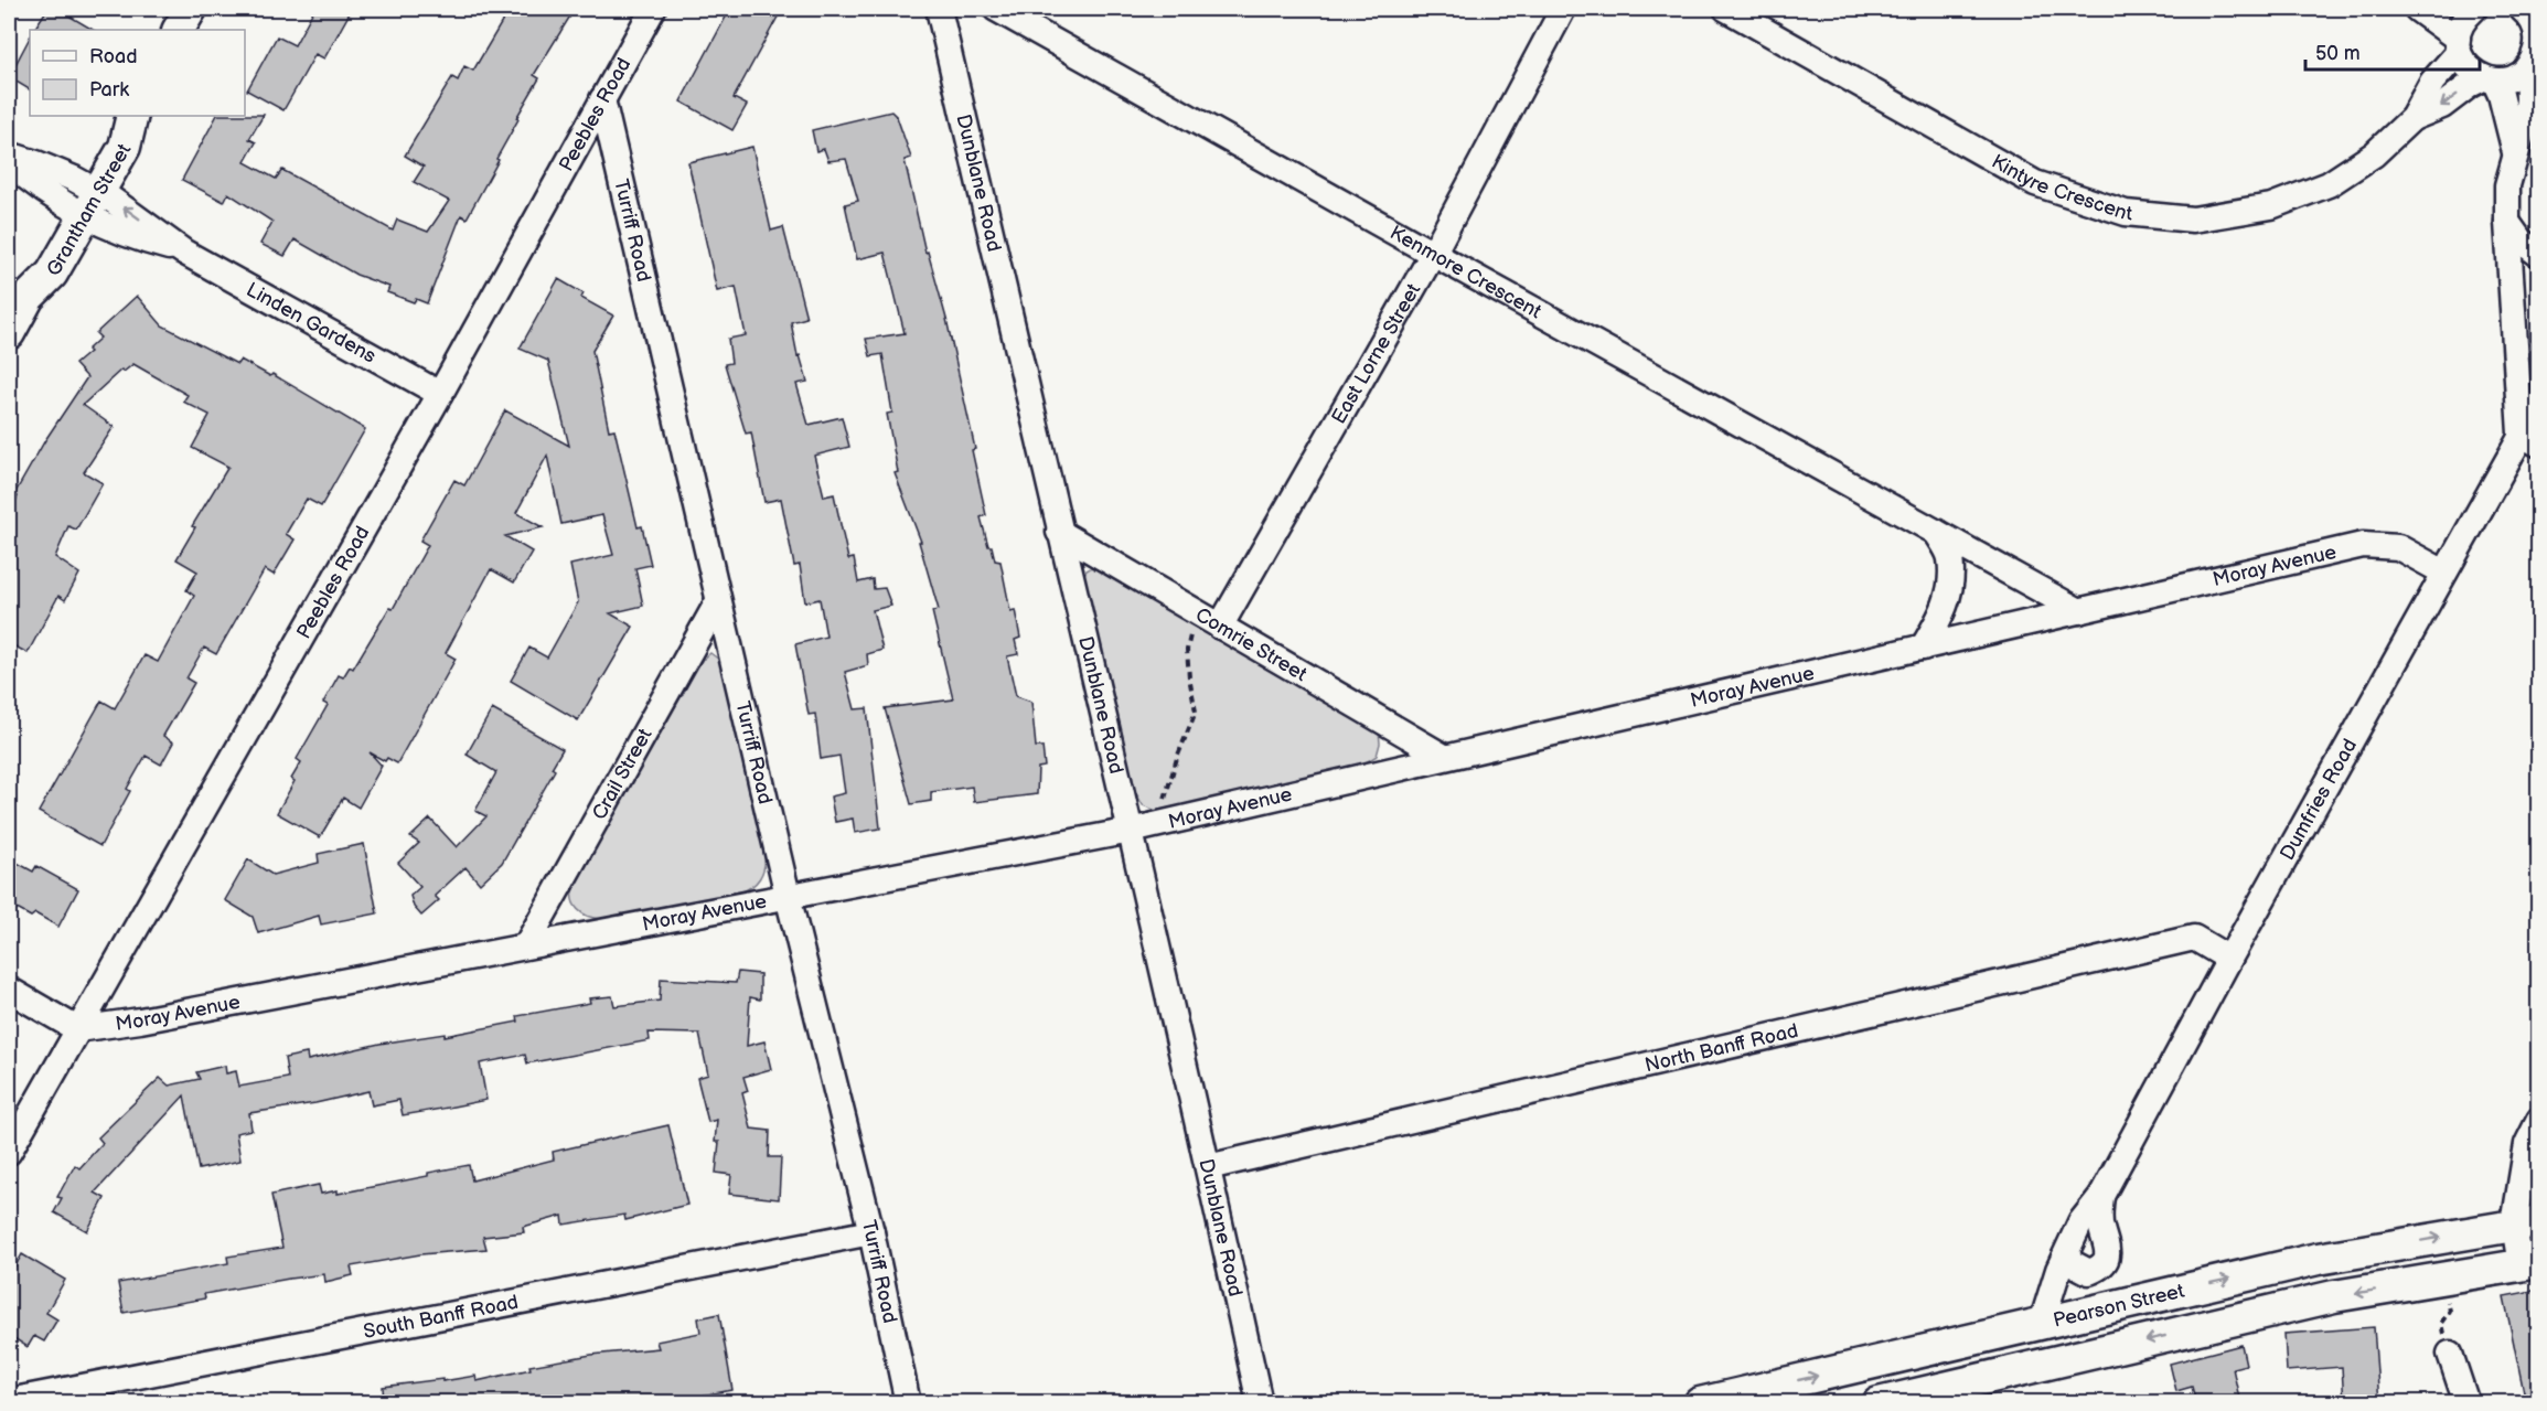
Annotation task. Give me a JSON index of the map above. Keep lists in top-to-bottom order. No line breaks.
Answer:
{"streets":{"main road":["Grantham Street","Pearson Street"],"street":["Peebles Road","Dunblane Road","Kintyre Crescent","Turriff Road","Kenmore Crescent","Linden Gardens","East Lorne Street","Moray Avenue","Comrie Street","Crail Street","Dumfries Road","North Banff Road","South Banff Road"]},"crossings":[["Peebles Road","Turriff Road"],["Peebles Road","Linden Gardens"],["Peebles Road","Moray Avenue"],["Dunblane Road","Moray Avenue"],["Dunblane Road","Comrie Street"],["Dunblane Road","North Banff Road"],["Grantham Street","Linden Gardens"],["Turriff Road","Moray Avenue"],["Turriff Road","Crail Street"],["Turriff Road","South Banff Road"],["Kenmore Crescent","East Lorne Street"],["Kenmore Crescent","Moray Avenue"],["East Lorne Street","Comrie Street"],["Moray Avenue","Comrie Street"],["Moray Avenue","Crail Street"],["Moray Avenue","Dumfries Road"],["Dumfries Road","North Banff Road"],["Dumfries Road","Pearson Street"]],"legend":["Road","Park"],"scale_bar":"50 m"}
